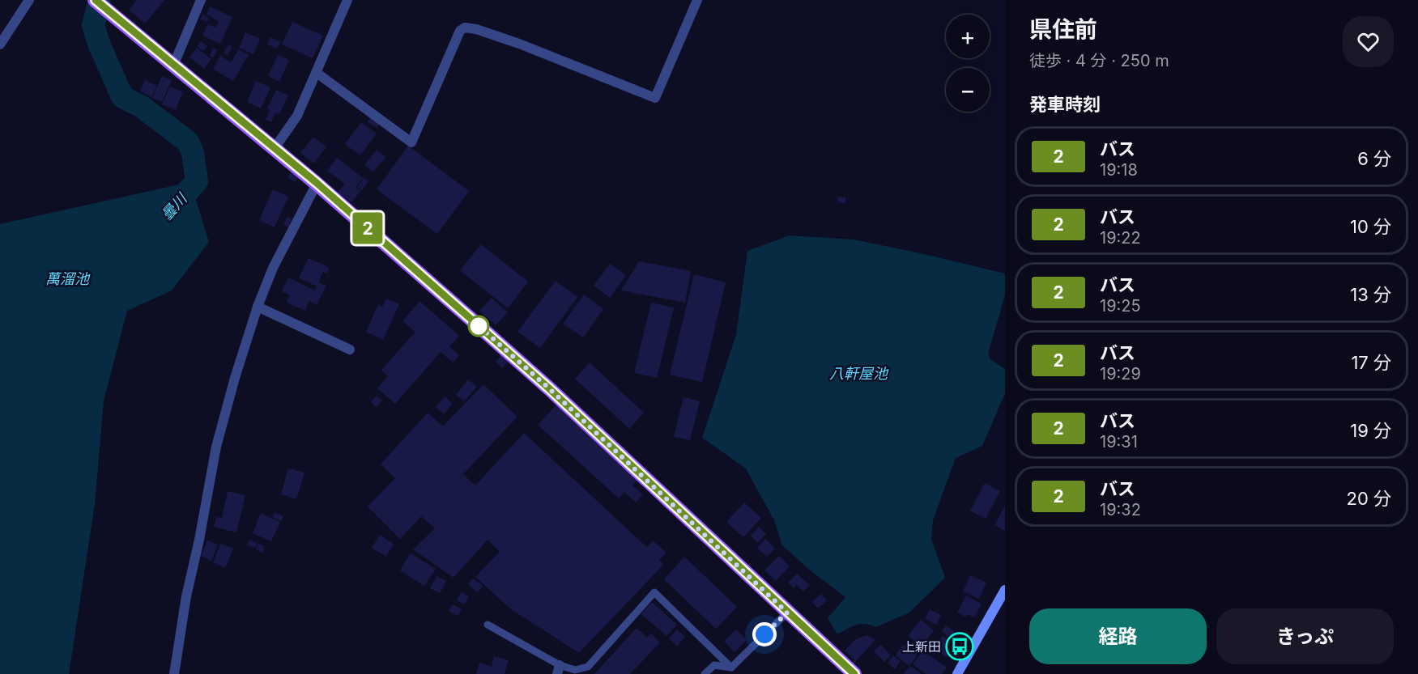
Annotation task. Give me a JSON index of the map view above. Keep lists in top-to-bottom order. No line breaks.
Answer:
{"water":["曇川","萬溜池","八軒屋池"],"places":{"bus stop":["上新田"]},"lines":["bus line 2"],"page":{"on_map":"2","heading":[["県住前","徒歩 · 4 分 · 250 m"],"発車時刻"],"map_buttons":["+","−"],"list":[{"mark":"2","name":"バス","note":"19:18","value":"6 分"},{"mark":"2","name":"バス","note":"19:22","value":"10 分"},{"mark":"2","name":"バス","note":"19:25","value":"13 分"},{"mark":"2","name":"バス","note":"19:29","value":"17 分"},{"mark":"2","name":"バス","note":"19:31","value":"19 分"},{"mark":"2","name":"バス","note":"19:32","value":"20 分"}],"buttons":["経路","きっぷ"]}}
